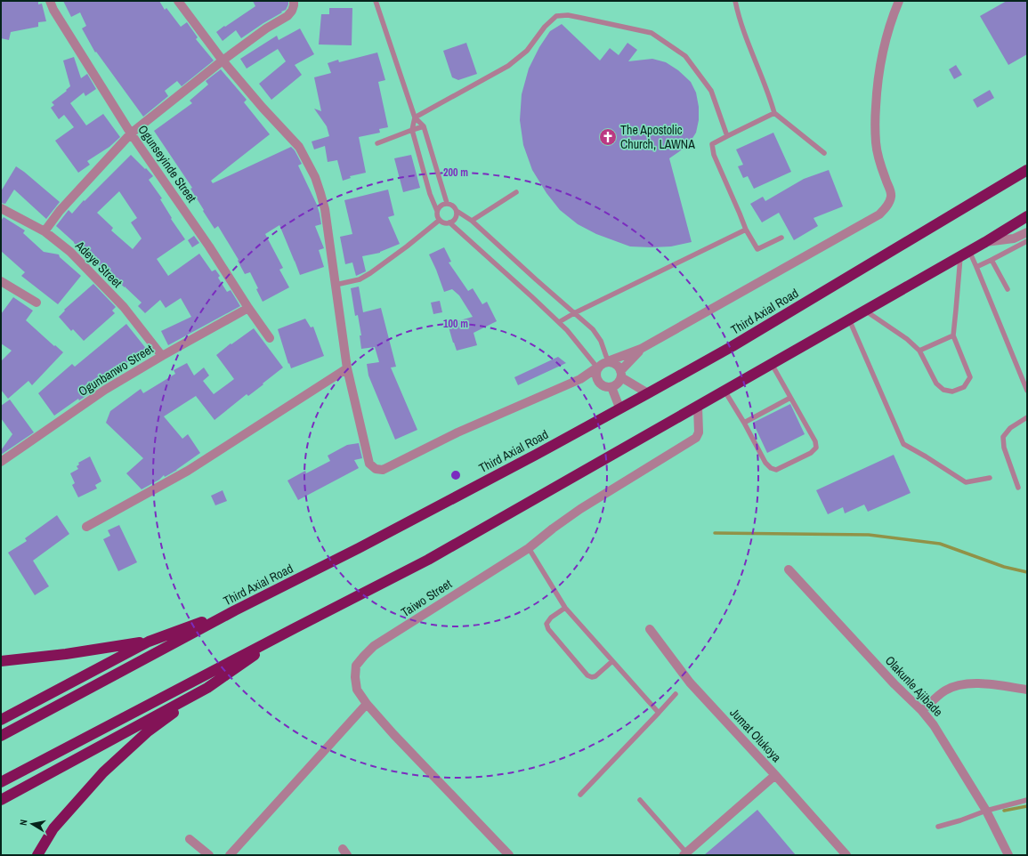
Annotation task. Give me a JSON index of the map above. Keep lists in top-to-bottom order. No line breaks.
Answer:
{"streets":{"highway":["Third Axial Road"],"street":["Ogunseyinde Street","Adeye Street","Ogunbanwo Street","Taiwo Street","Olakunle Ajibade","Jumat Olukoya"]},"crossings":[["Ogunseyinde Street","Ogunbanwo Street"],["Adeye Street","Ogunbanwo Street"]],"places":{"church":["The Apostolic Church, LAWNA"]},"north":"left","rings":["200 m","100 m"]}
